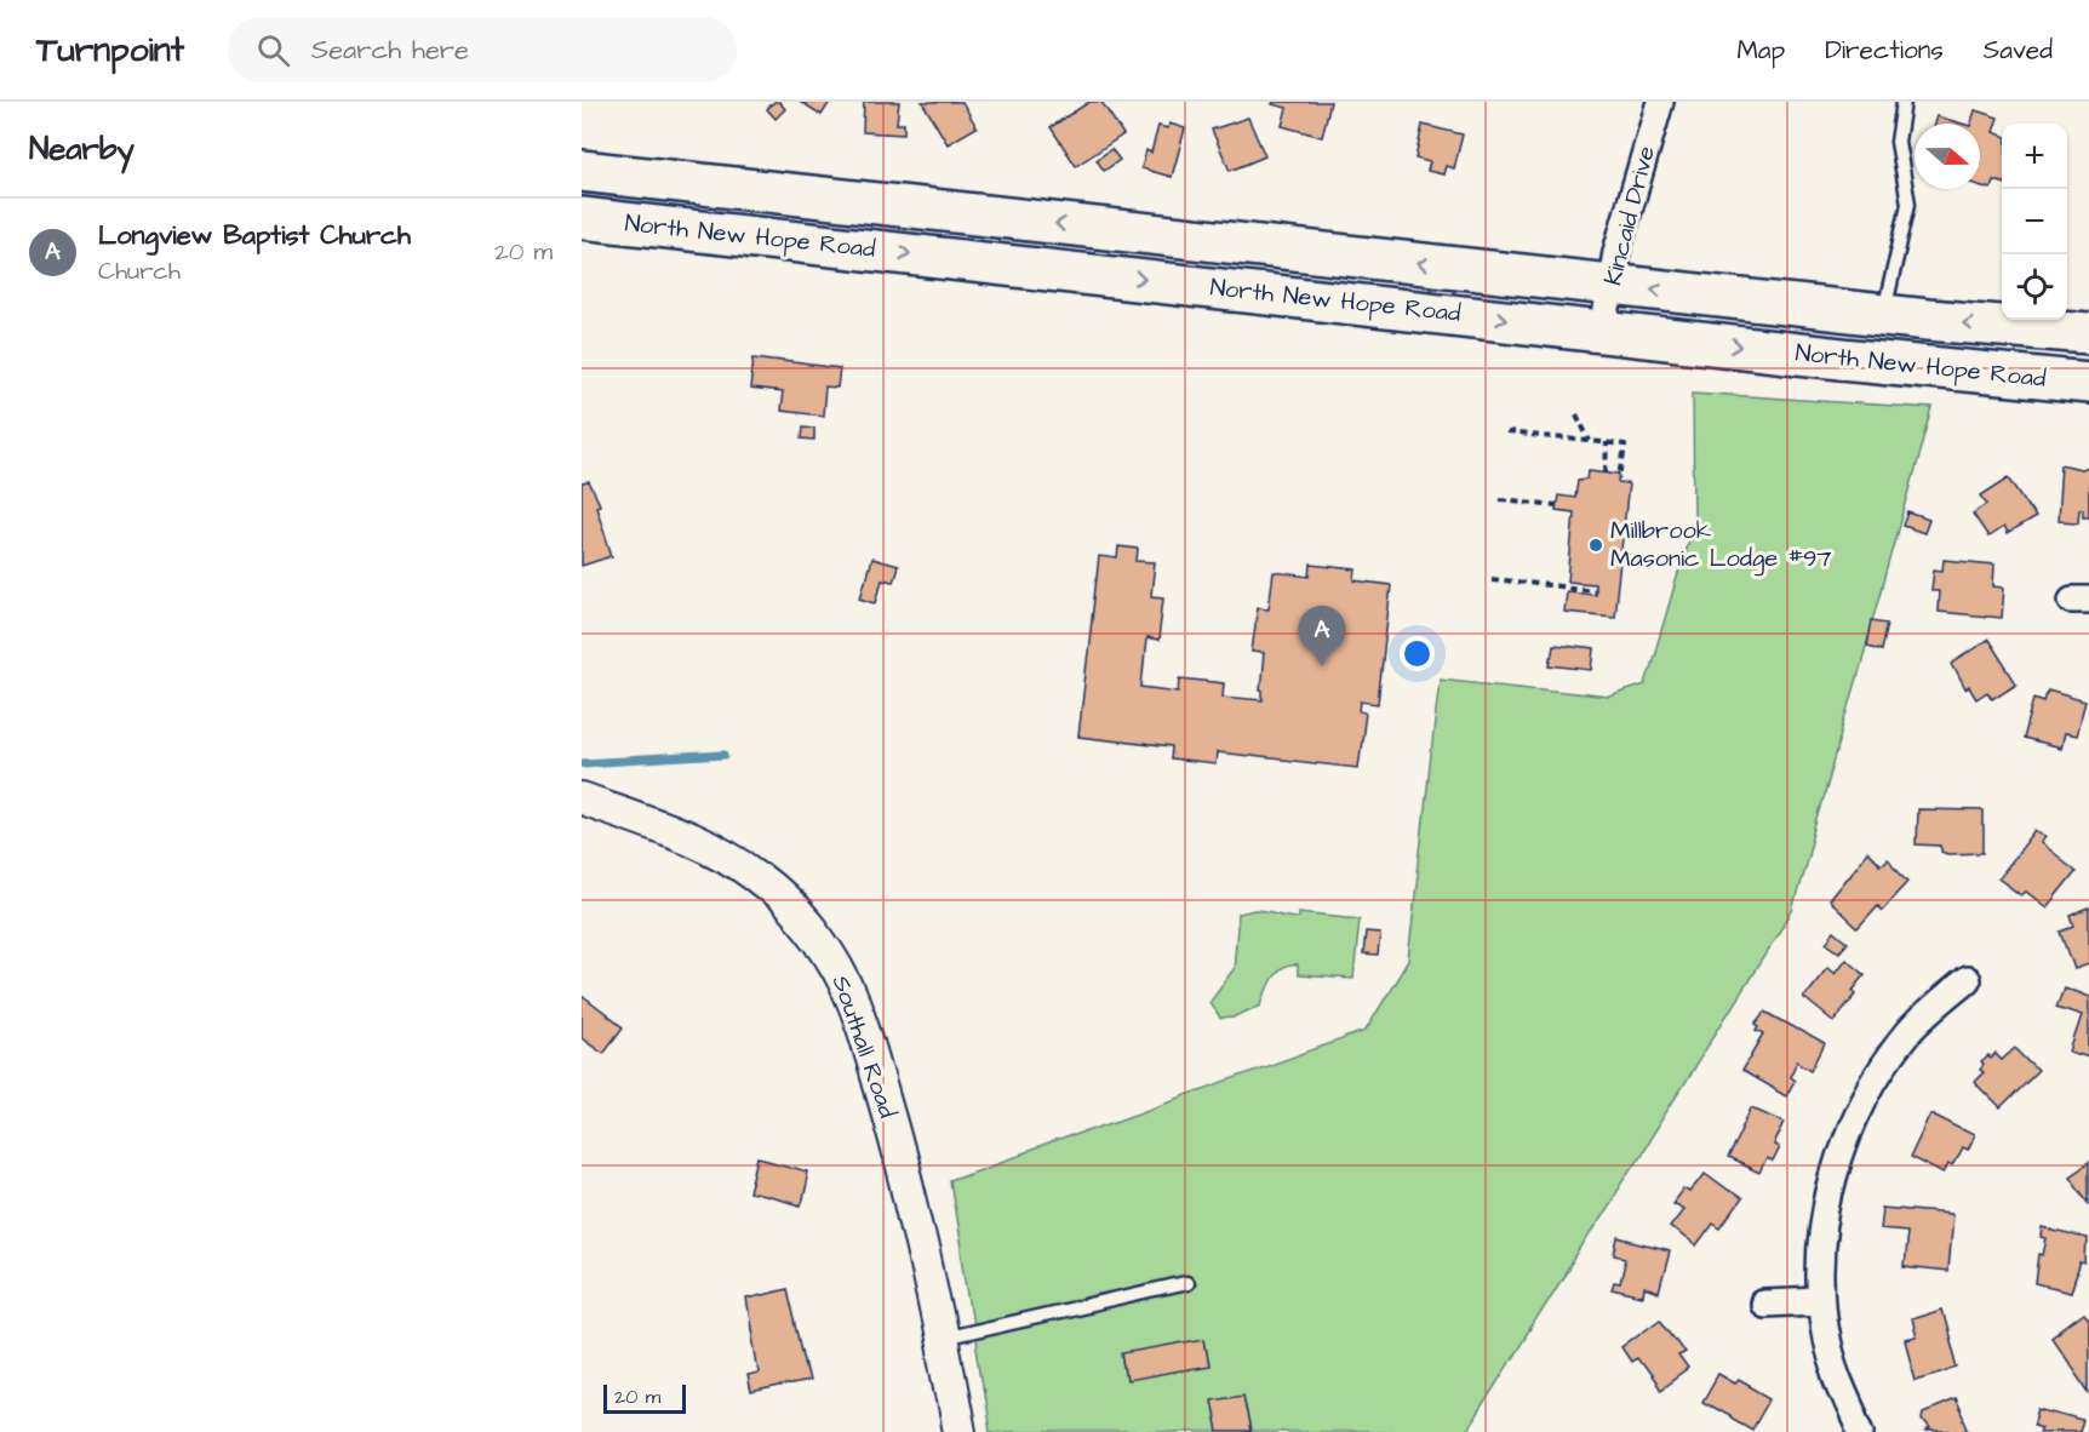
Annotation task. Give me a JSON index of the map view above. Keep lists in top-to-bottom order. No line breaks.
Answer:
{"streets":{"main road":["North New Hope Road"],"street":["Kincaid Drive","Southall Road"]},"crossings":[["Kincaid Drive","North New Hope Road"]],"places":["Millbrook Masonic Lodge #97"],"scale_bar":"20 m","north":"right","page":{"header":"Turnpoint","search":"Search here","nav":["Map","Directions","Saved"],"heading":"Nearby","map_buttons":["+","−"],"list":[{"mark":"A","name":"Longview Baptist Church","note":"Church","value":"20 m"}],"pins":"A","scale":"20 m"}}
